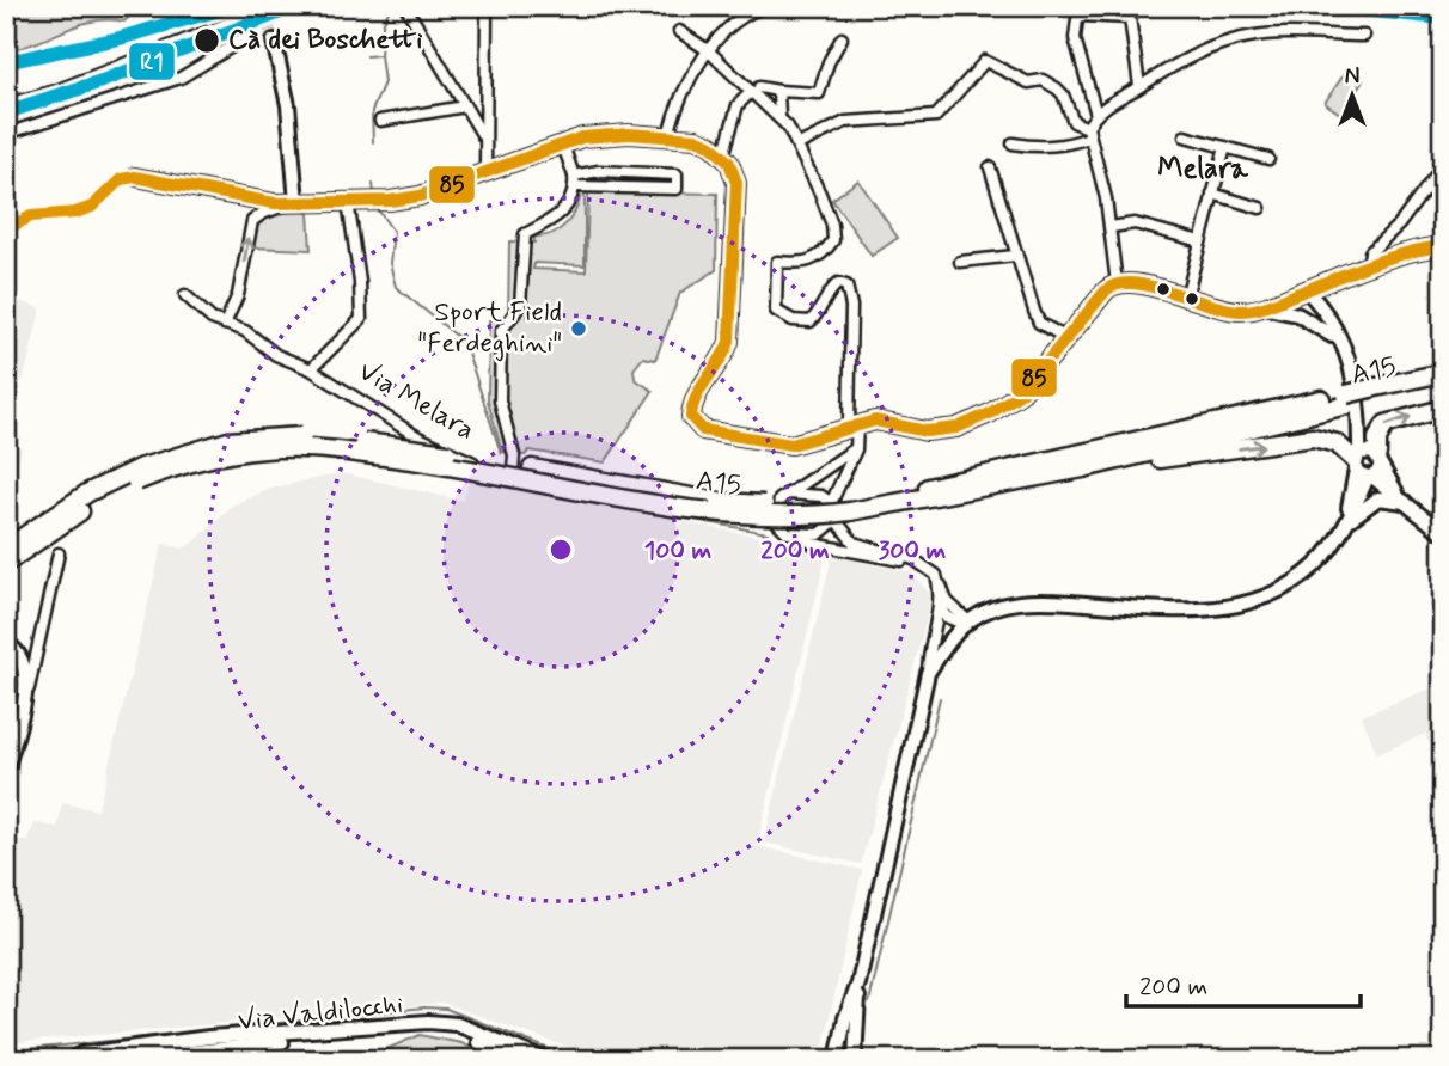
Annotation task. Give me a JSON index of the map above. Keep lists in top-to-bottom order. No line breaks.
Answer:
{"streets":{"highway":["A15"],"street":["Via Melara","Via Valdilocchi"]},"districts":["Melara"],"places":["Cà dei Boschetti","Sport Field \"Ferdeghini\""],"lines":["transit line R1","transit line 85"],"scale_bar":"200 m","north":"top","rings":["100 m","200 m","300 m"]}
